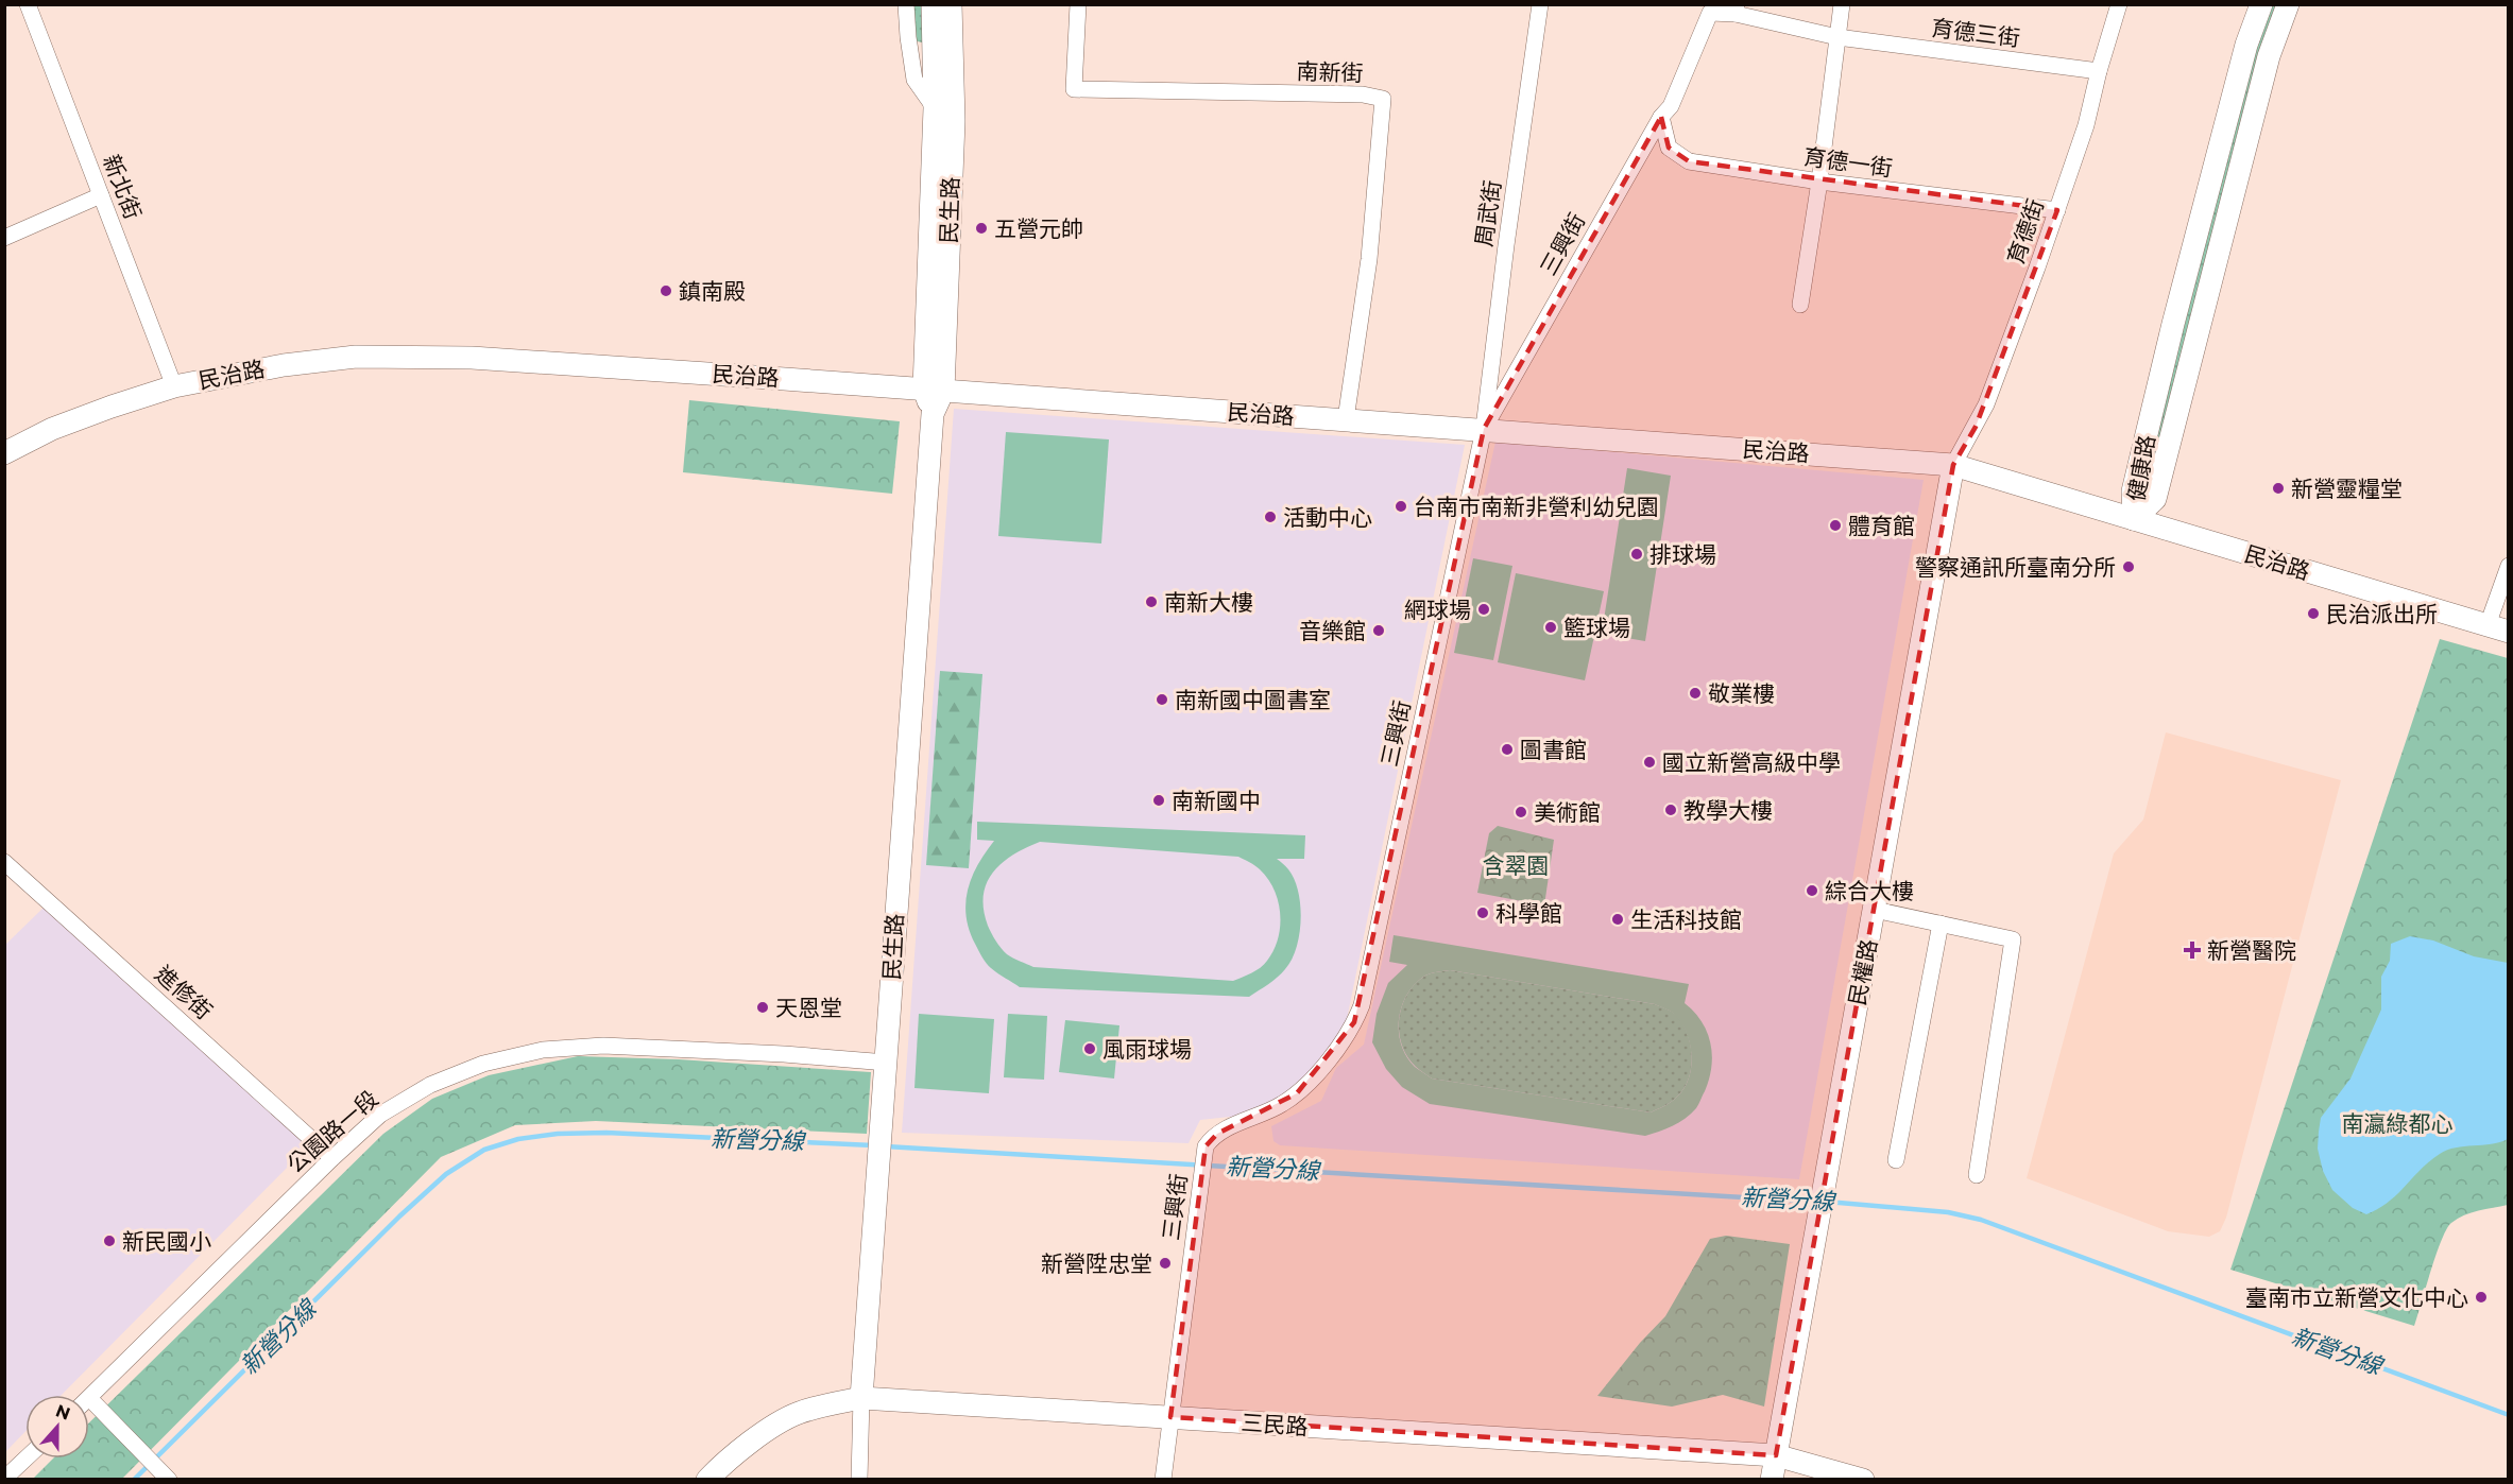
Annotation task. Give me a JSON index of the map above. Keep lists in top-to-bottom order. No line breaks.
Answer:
{"streets":{"street":["育德三街","南新街","育德一街","新北街","民生路","周武街","育德街","三興街","民治路","健康路","民權路","進修街","公園路一段","三民路"]},"crossings":[["育德三街","育德街"],["育德三街","三興街"],["南新街","民治路"],["育德一街","育德街"],["育德一街","三興街"],["新北街","民治路"],["民生路","民治路"],["民生路","公園路一段"],["民生路","三民路"],["周武街","三興街"],["周武街","民治路"],["育德街","民治路"],["育德街","民權路"],["三興街","民治路"],["三興街","三民路"],["民治路","健康路"],["民治路","民權路"],["民權路","三民路"],["進修街","公園路一段"]],"water":["新營分線"],"parks":["含翠園","南瀛綠都心"],"places":{"other":["五營元帥","鎮南殿","新營靈糧堂","台南市南新非營利幼兒園","活動中心","體育館","排球場","警察通訊所臺南分所","南新大樓","網球場","民治派出所","籃球場","音樂館","敬業樓","南新國中圖書室","圖書館","國立新營高級中學","南新國中","教學大樓","美術館","綜合大樓","科學館","生活科技館","天恩堂","風雨球場","新民國小","新營陞忠堂","臺南市立新營文化中心"],"health":["新營醫院"]},"north":"top"}
